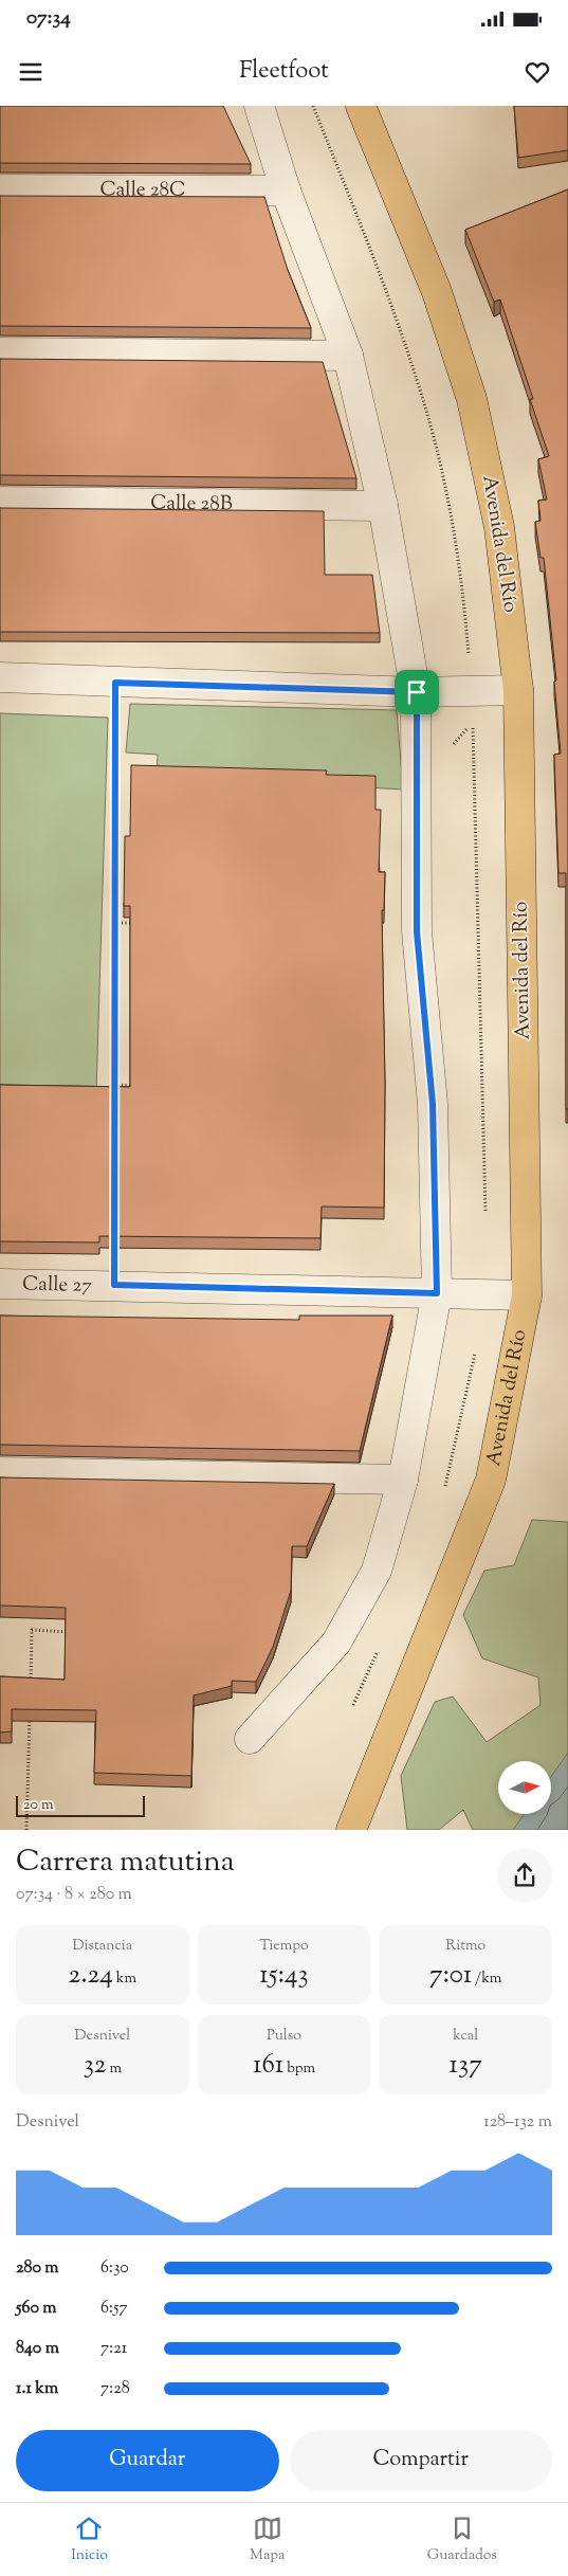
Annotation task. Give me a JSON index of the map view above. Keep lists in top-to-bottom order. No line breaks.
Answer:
{"streets":{"main road":["Avenida del Río"],"street":["Calle 28C","Calle 28B","Calle 27"]},"crossings":[["Avenida del Río","Calle 27"]],"scale_bar":"20 m","north":"right","page":{"status":"07:34","header":"Fleetfoot","scale":"20 m","heading":["Carrera matutina","07:34 · 8 × 280 m"],"stats":[["Distancia","2.24 km"],["Tiempo","15:43"],["Ritmo","7:01 /km"],["Desnivel","32 m"],["Pulso","161 bpm"],["kcal","137"]],"chart":["Desnivel","128–132 m"],"list":[{"name":"280 m","note":"6:30"},{"name":"560 m","note":"6:57"},{"name":"840 m","note":"7:21"},{"name":"1.1 km","note":"7:28"}],"buttons":["Guardar","Compartir"],"tabs":["Inicio","Mapa","Guardados"]}}
